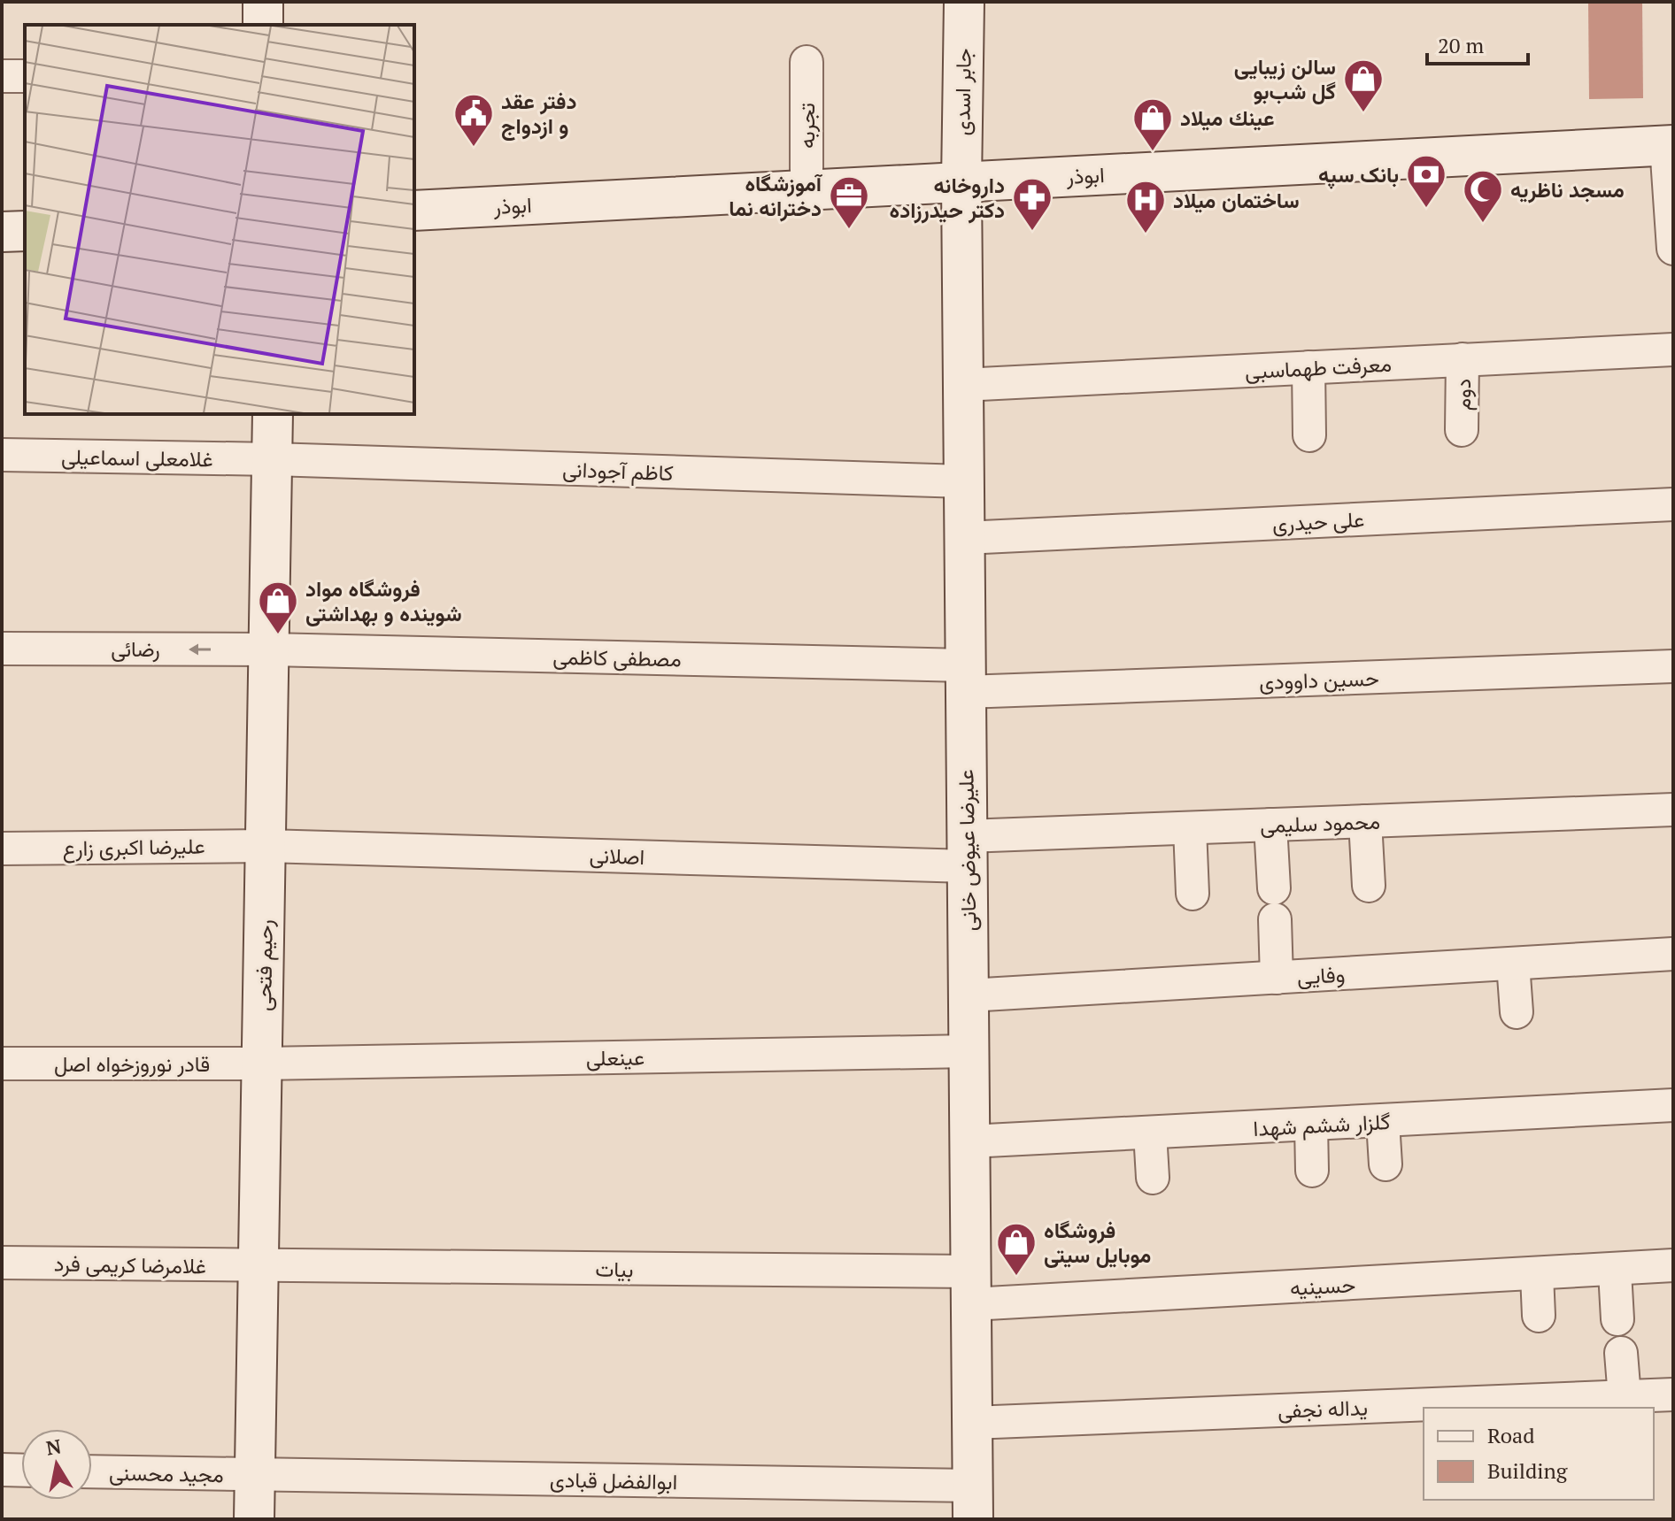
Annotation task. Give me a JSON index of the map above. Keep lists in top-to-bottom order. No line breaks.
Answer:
{"streets":{"street":["جابر اسدی","تجربه","ابوذر","معرفت طهماسبی","دوم","غلامعلی اسماعیلی","کاظم آجودانی","علی حیدری","رضائی","مصطفی کاظمی","حسین داوودی","محمود سلیمی","علیرضا اکبری زارع","علیرضا عیوض خانی","اصلانی","رحیم فتحی","وفایی","عینعلی","قادر نوروزخواه اصل","گلزار ششم شهدا","غلامرضا کریمی فرد","بیات","حسینیه","یداله نجفی","مجید محسنی","ابوالفضل قبادی"]},"crossings":[["جابر اسدی","ابوذر"],["جابر اسدی","علیرضا عیوض خانی"],["تجربه","ابوذر"],["ابوذر","علیرضا عیوض خانی"],["معرفت طهماسبی","دوم"],["معرفت طهماسبی","علیرضا عیوض خانی"],["غلامعلی اسماعیلی","کاظم آجودانی"],["غلامعلی اسماعیلی","رحیم فتحی"],["کاظم آجودانی","علیرضا عیوض خانی"],["کاظم آجودانی","رحیم فتحی"],["علی حیدری","علیرضا عیوض خانی"],["رضائی","مصطفی کاظمی"],["رضائی","رحیم فتحی"],["مصطفی کاظمی","حسین داوودی"],["مصطفی کاظمی","علیرضا عیوض خانی"],["مصطفی کاظمی","رحیم فتحی"],["حسین داوودی","علیرضا عیوض خانی"],["محمود سلیمی","علیرضا عیوض خانی"],["محمود سلیمی","اصلانی"],["علیرضا اکبری زارع","اصلانی"],["علیرضا اکبری زارع","رحیم فتحی"],["علیرضا عیوض خانی","اصلانی"],["علیرضا عیوض خانی","وفایی"],["علیرضا عیوض خانی","عینعلی"],["علیرضا عیوض خانی","گلزار ششم شهدا"],["علیرضا عیوض خانی","بیات"],["علیرضا عیوض خانی","حسینیه"],["علیرضا عیوض خانی","یداله نجفی"],["علیرضا عیوض خانی","ابوالفضل قبادی"],["اصلانی","رحیم فتحی"],["رحیم فتحی","عینعلی"],["رحیم فتحی","قادر نوروزخواه اصل"],["رحیم فتحی","غلامرضا کریمی فرد"],["رحیم فتحی","بیات"],["رحیم فتحی","مجید محسنی"],["رحیم فتحی","ابوالفضل قبادی"],["عینعلی","قادر نوروزخواه اصل"],["غلامرضا کریمی فرد","بیات"],["بیات","حسینیه"],["مجید محسنی","ابوالفضل قبادی"]],"one_way":["رضائی"],"places":{"shop":["سالن زیبایی گل شب‌بو","عينك ميلاد","فروشگاه مواد شوینده و بهداشتی","فروشگاه موبایل سیتی"],"public building":["دفتر عقد و ازدواج"],"bank":["بانک سپه"],"mosque":["مسجد ناظریه"],"office":["آموزشگاه دخترانه نما"],"pharmacy":["داروخانه دکتر حیدرزاده"],"hospital":["ساختمان میلاد"]},"legend":["Road","Building"],"scale_bar":"20 m","north":"top"}
